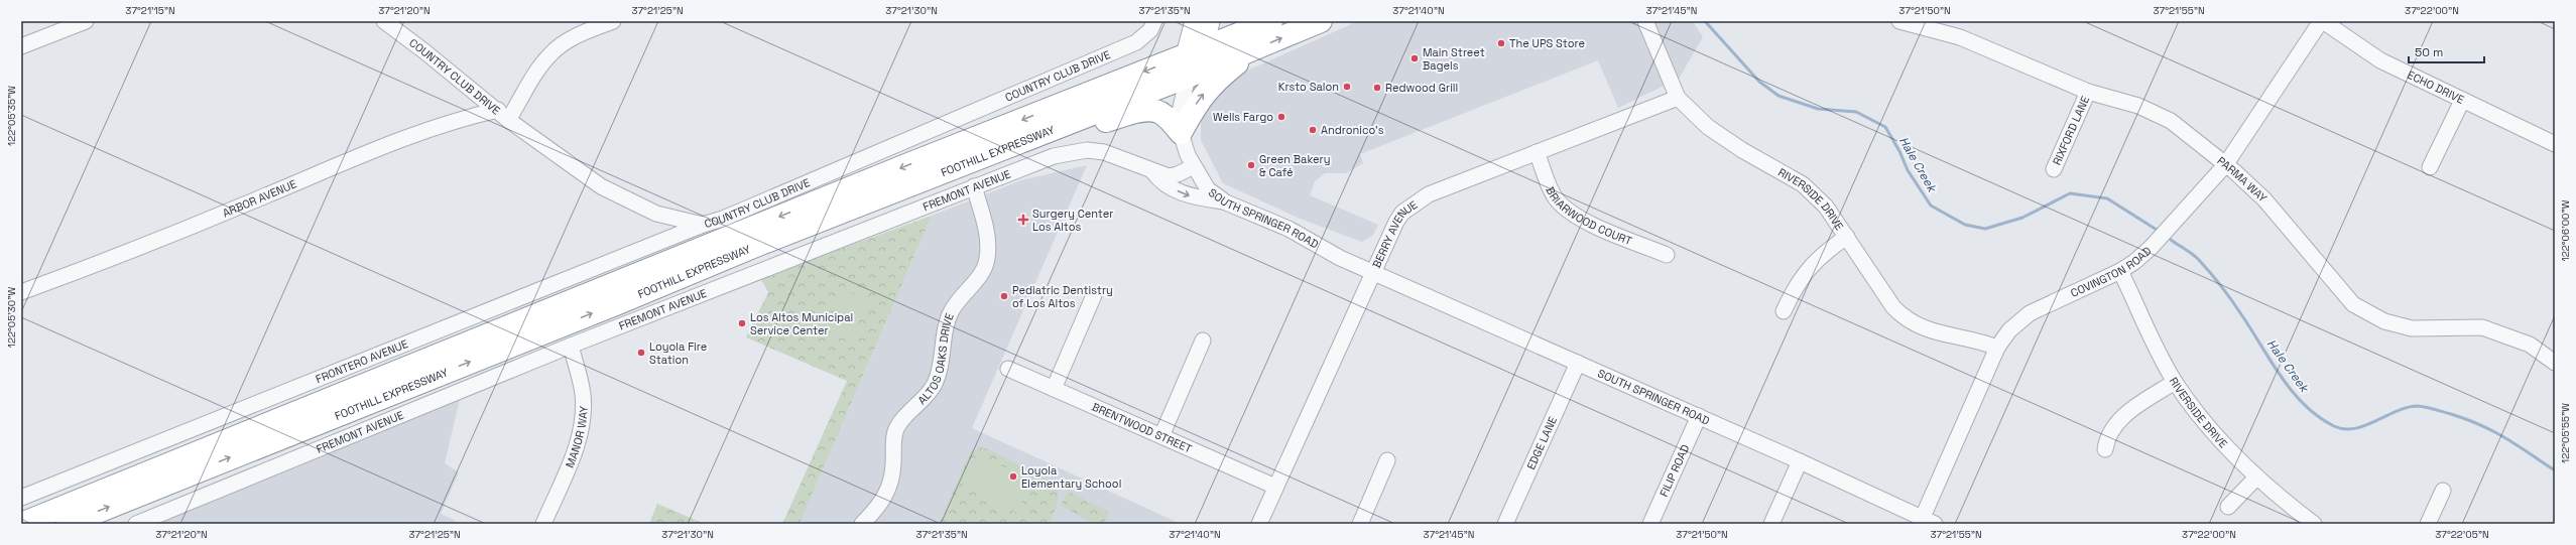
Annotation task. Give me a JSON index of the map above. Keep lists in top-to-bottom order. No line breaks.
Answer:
{"streets":{"highway":["FOOTHILL EXPRESSWAY"],"street":["COUNTRY CLUB DRIVE","ECHO DRIVE","RIXFORD LANE","PARMA WAY","FREMONT AVENUE","ARBOR AVENUE","RIVERSIDE DRIVE","BRIARWOOD COURT","SOUTH SPRINGER ROAD","BERRY AVENUE","COVINGTON ROAD","ALTOS OAKS DRIVE","FRONTERO AVENUE","BRENTWOOD STREET","MANOR WAY","EDGE LANE","FILIP ROAD"]},"crossings":[["COUNTRY CLUB DRIVE","ARBOR AVENUE"],["COUNTRY CLUB DRIVE","FRONTERO AVENUE"],["ECHO DRIVE","COVINGTON ROAD"],["RIXFORD LANE","PARMA WAY"],["FOOTHILL EXPRESSWAY","SOUTH SPRINGER ROAD"],["PARMA WAY","COVINGTON ROAD"],["FREMONT AVENUE","SOUTH SPRINGER ROAD"],["FREMONT AVENUE","ALTOS OAKS DRIVE"],["FREMONT AVENUE","MANOR WAY"],["RIVERSIDE DRIVE","BERRY AVENUE"],["RIVERSIDE DRIVE","COVINGTON ROAD"],["BRIARWOOD COURT","BERRY AVENUE"],["SOUTH SPRINGER ROAD","BERRY AVENUE"],["SOUTH SPRINGER ROAD","COVINGTON ROAD"],["SOUTH SPRINGER ROAD","EDGE LANE"],["SOUTH SPRINGER ROAD","FILIP ROAD"],["BERRY AVENUE","BRENTWOOD STREET"]],"water":["Hale Creek"],"places":{"other":["The UPS Store","Main Street Bagels","Krsto Salon","Redwood Grill","Wells Fargo","Andronico’s","Green Bakery & Café","Pediatric Dentistry of Los Altos","Los Altos Municipal Service Center","Loyola Fire Station","Loyola Elementary School"],"health":["Surgery Center Los Altos"]},"scale_bar":"50 m","coordinates":["37°21'15\"N","37°21'20\"N","37°21'25\"N","37°21'30\"N","37°21'35\"N","37°21'40\"N","37°21'45\"N","37°21'50\"N","37°21'55\"N","37°22'00\"N","122°05'35\"W","122°06'00\"W","122°05'30\"W","122°05'55\"W","37°22'05\"N"]}
